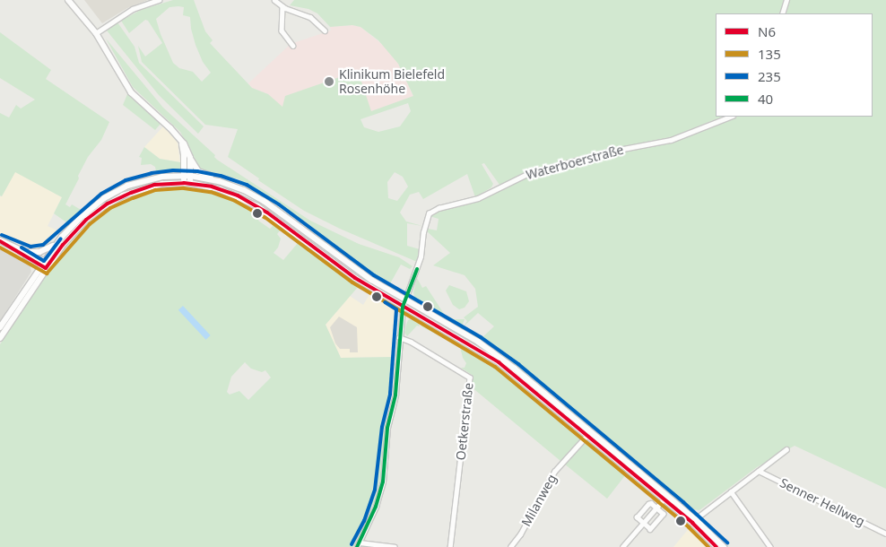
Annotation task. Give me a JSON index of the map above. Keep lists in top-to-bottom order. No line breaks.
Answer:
{"streets":{"street":["Waterboerstraße","Oetkerstraße","Milanweg","Senner Hellweg"]},"crossings":[["Waterboerstraße","Oetkerstraße"]],"places":["Klinikum Bielefeld Rosenhöhe"],"lines":["transit line 235","transit line N6","transit line 135","transit line 40"],"legend":["N6","135","235","40"]}
